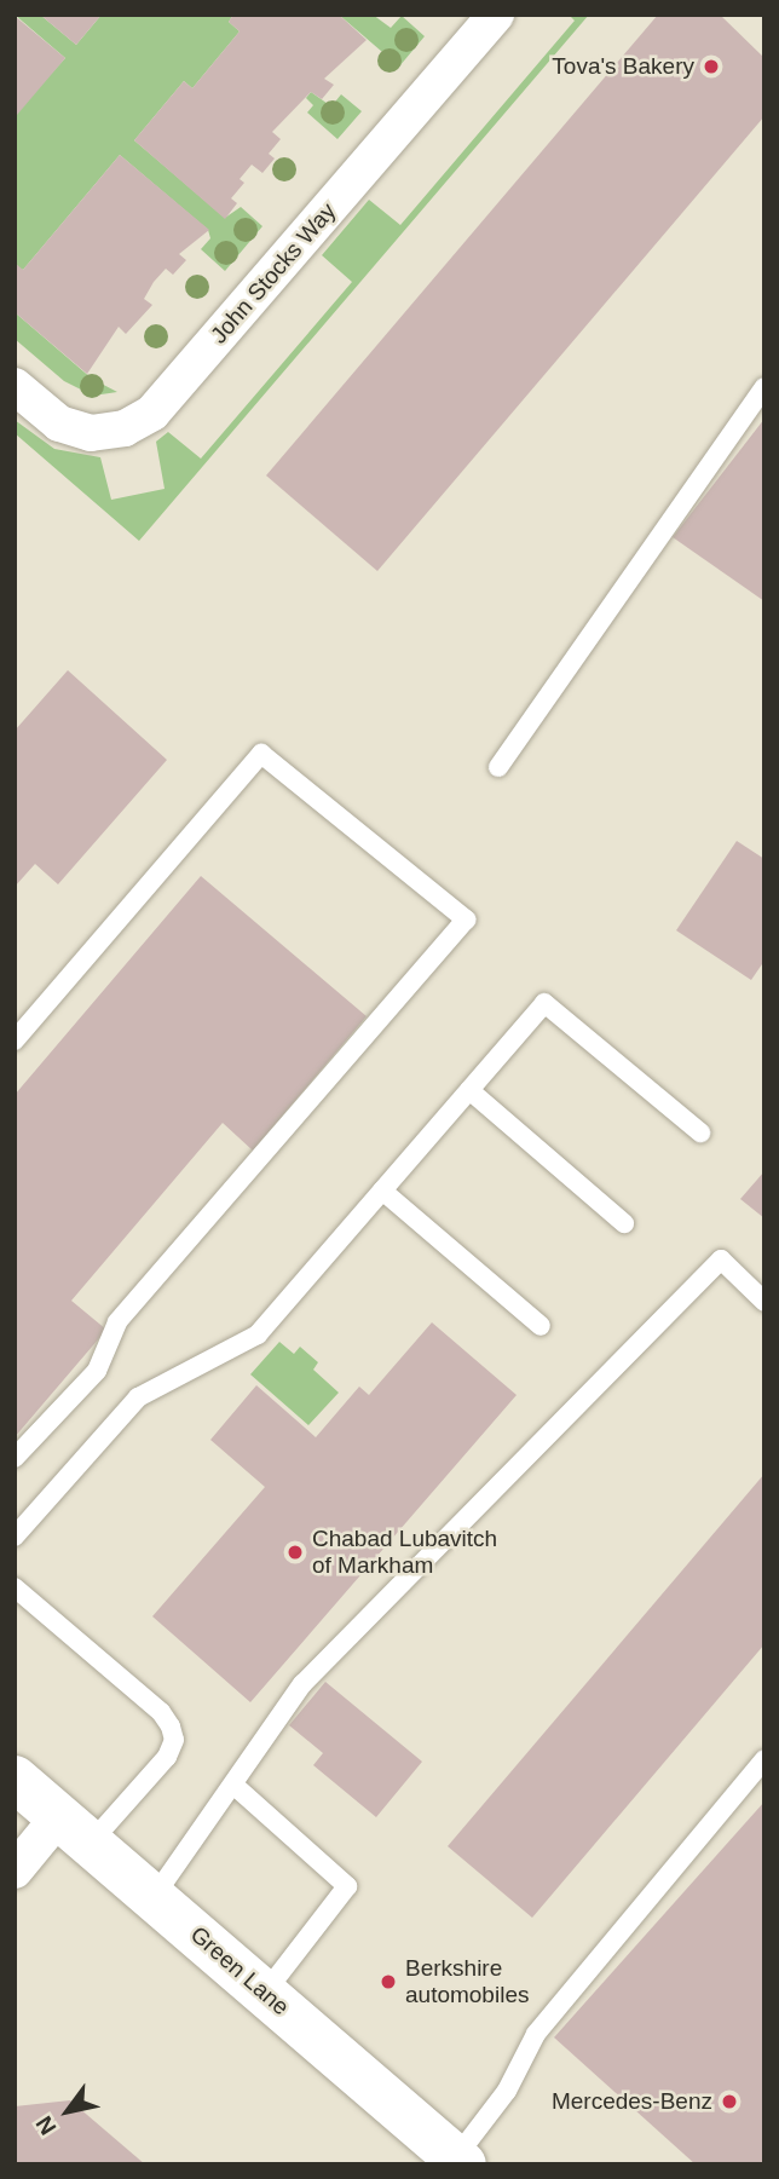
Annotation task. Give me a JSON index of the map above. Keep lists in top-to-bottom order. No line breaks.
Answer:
{"streets":{"street":["John Stocks Way","Green Lane"]},"places":["Tova's Bakery","Chabad Lubavitch of Markham","Berkshire automobiles","Mercedes-Benz"],"north":"bottom left"}
